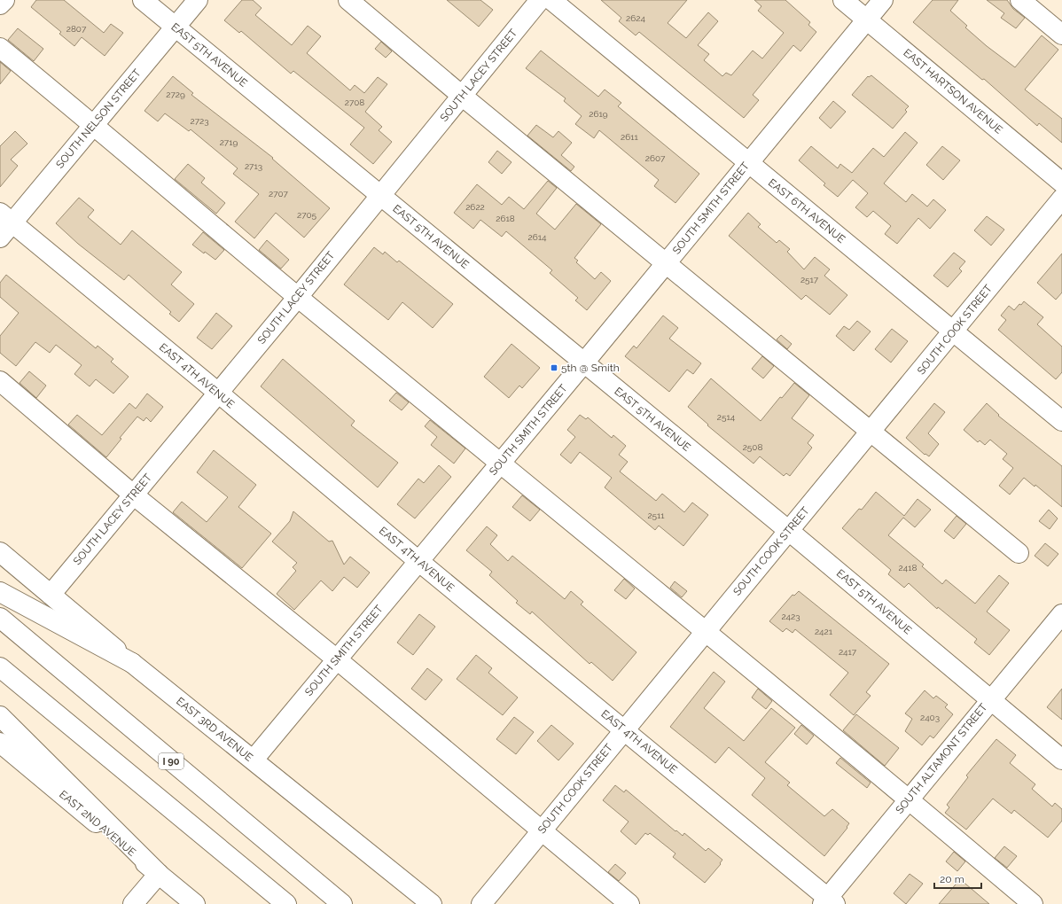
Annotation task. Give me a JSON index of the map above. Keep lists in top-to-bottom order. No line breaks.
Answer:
{"streets":{"main road":["EAST 5TH AVENUE","SOUTH LACEY STREET","EAST HARTSON AVENUE","SOUTH NELSON STREET","SOUTH SMITH STREET","EAST 6TH AVENUE","SOUTH COOK STREET","EAST 4TH AVENUE","EAST 3RD AVENUE","SOUTH ALTAMONT STREET","I 90","EAST 2ND AVENUE"]},"crossings":[["EAST 5TH AVENUE","SOUTH LACEY STREET"],["EAST 5TH AVENUE","SOUTH NELSON STREET"],["EAST 5TH AVENUE","SOUTH SMITH STREET"],["EAST 5TH AVENUE","SOUTH COOK STREET"],["EAST 5TH AVENUE","SOUTH ALTAMONT STREET"],["SOUTH LACEY STREET","EAST 4TH AVENUE"],["SOUTH LACEY STREET","EAST 3RD AVENUE"],["EAST HARTSON AVENUE","SOUTH SMITH STREET"],["SOUTH NELSON STREET","EAST 4TH AVENUE"],["SOUTH SMITH STREET","EAST 6TH AVENUE"],["SOUTH SMITH STREET","EAST 4TH AVENUE"],["SOUTH SMITH STREET","EAST 3RD AVENUE"],["EAST 6TH AVENUE","SOUTH COOK STREET"],["SOUTH COOK STREET","EAST 4TH AVENUE"],["EAST 4TH AVENUE","SOUTH ALTAMONT STREET"]],"places":{"transit":["5th @ Smith"]},"house_numbers":["2624","2807","2729","2708","2619","2723","2611","2719","2607","2713","2707","2622","2705","2618","2614","2517","2514","2508","2511","2418","2423","2421","2417","2403"],"scale_bar":"20 m"}
